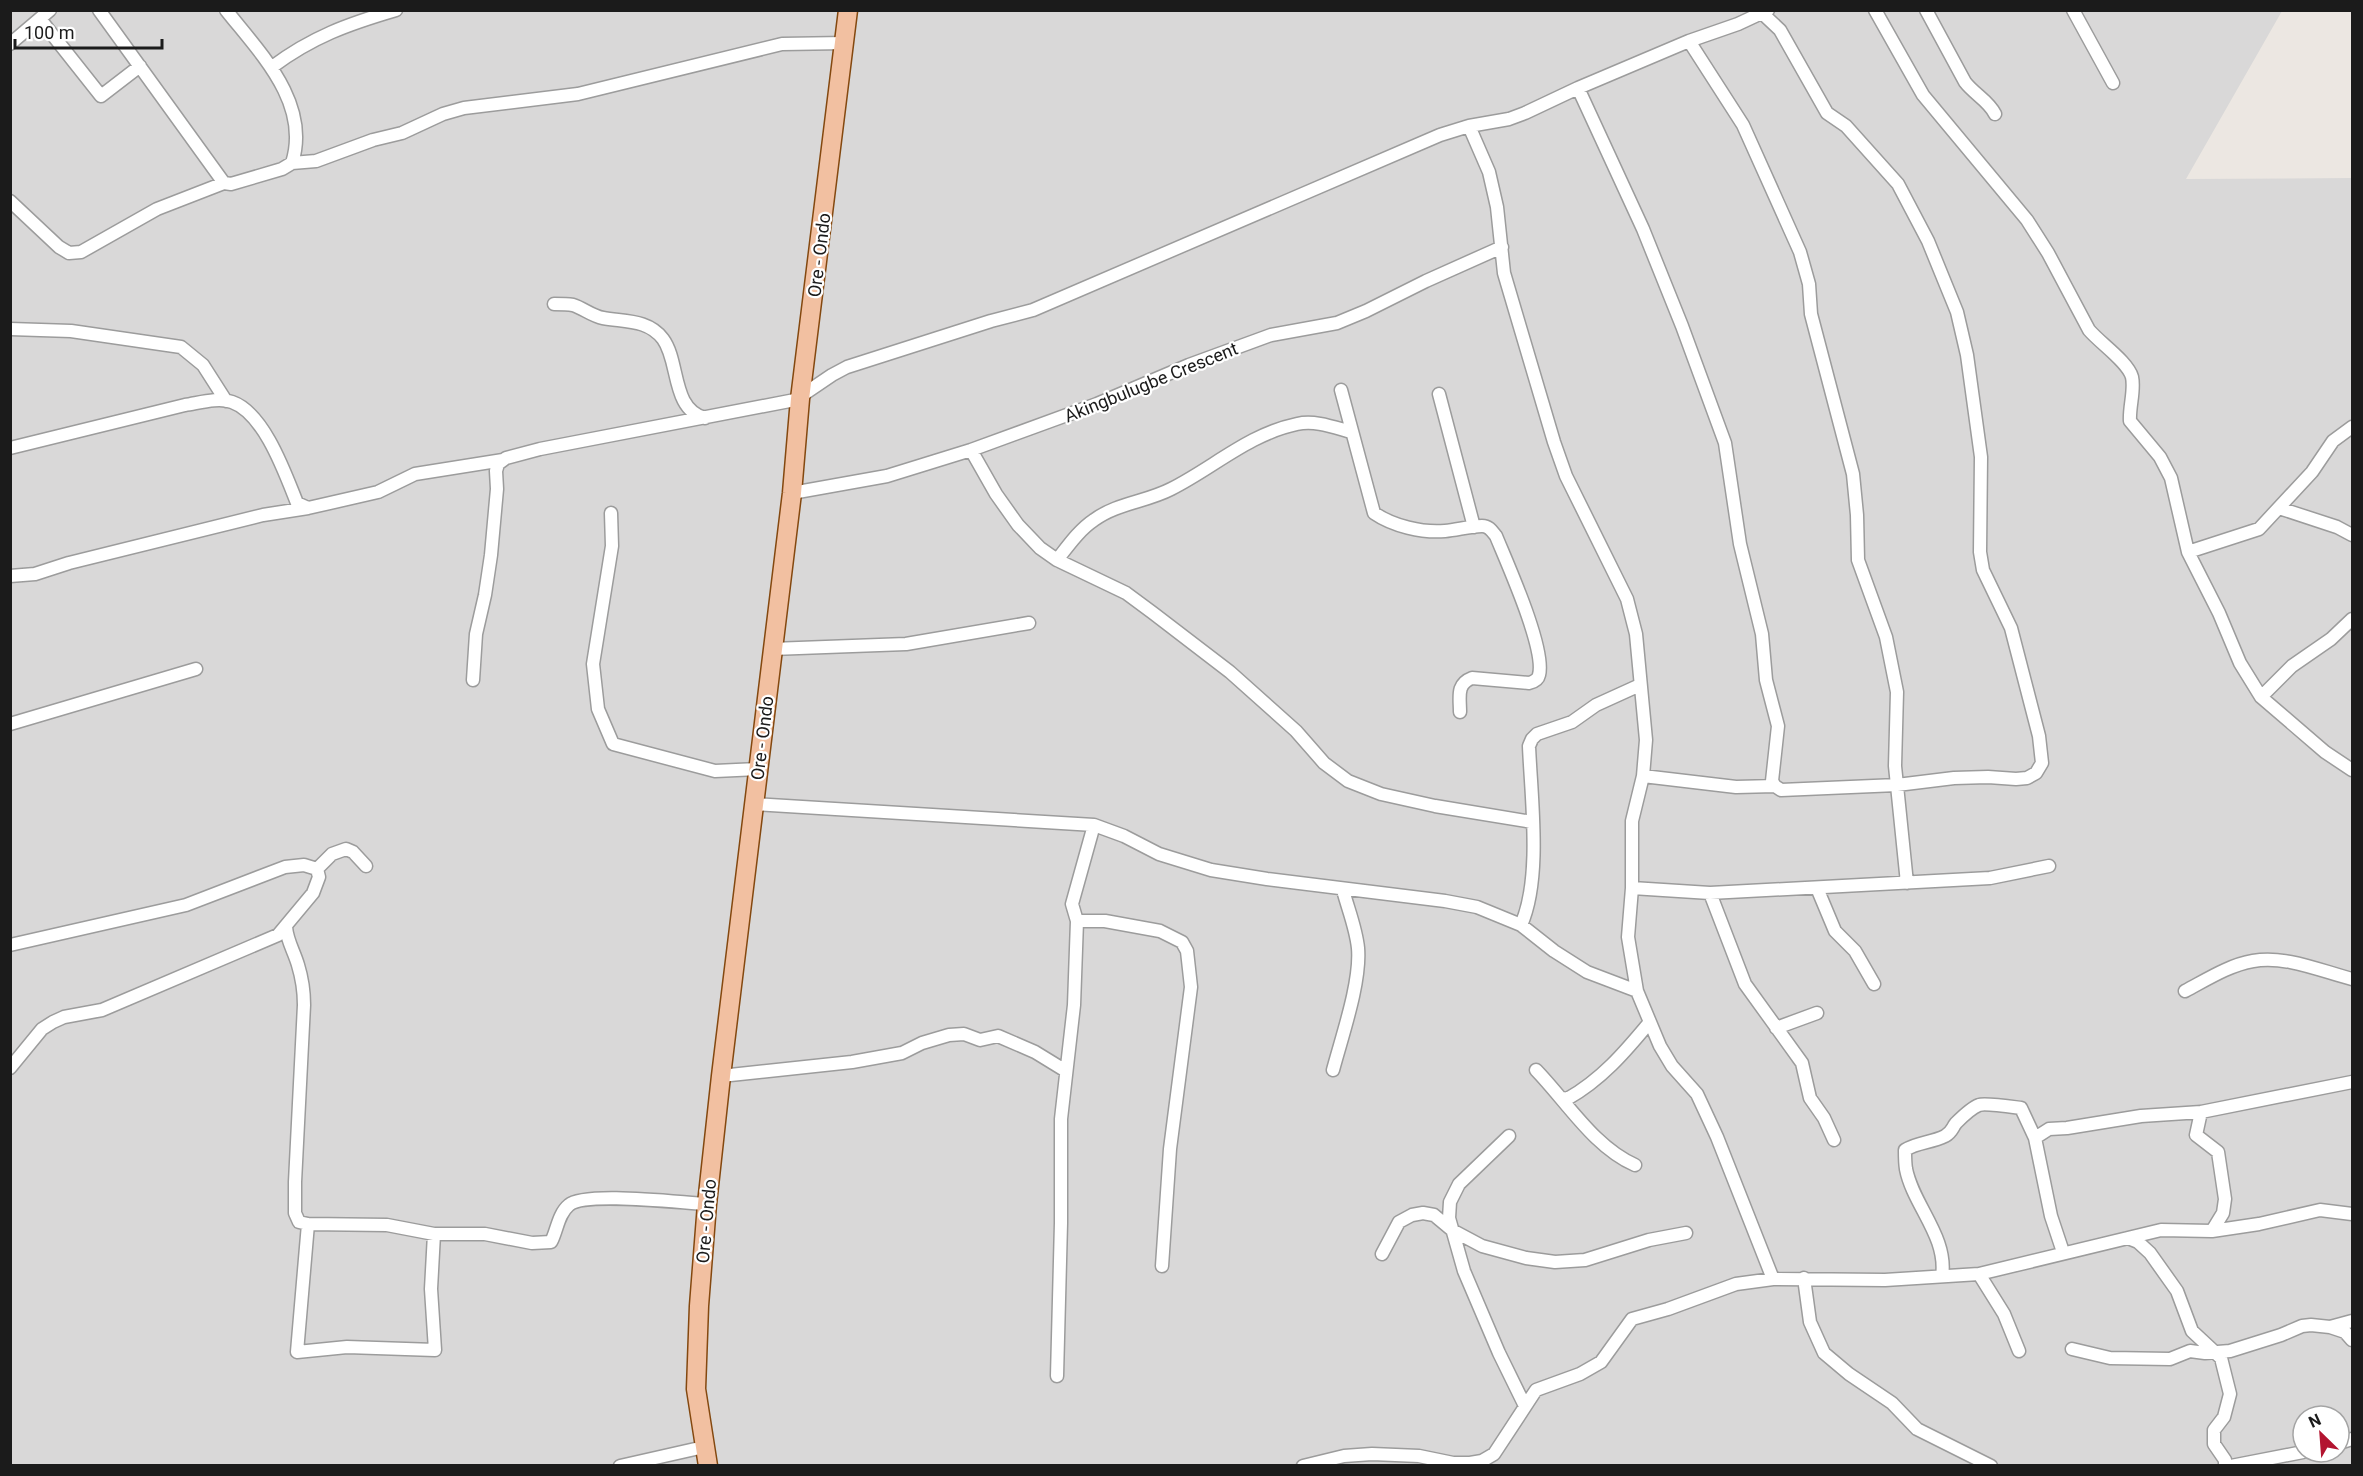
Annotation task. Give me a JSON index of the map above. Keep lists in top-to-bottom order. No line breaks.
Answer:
{"streets":{"main road":["Ore - Ondo"],"street":["Akingbulugbe Crescent"]},"crossings":[["Ore - Ondo","Akingbulugbe Crescent"]],"scale_bar":"100 m","north":"top left"}
